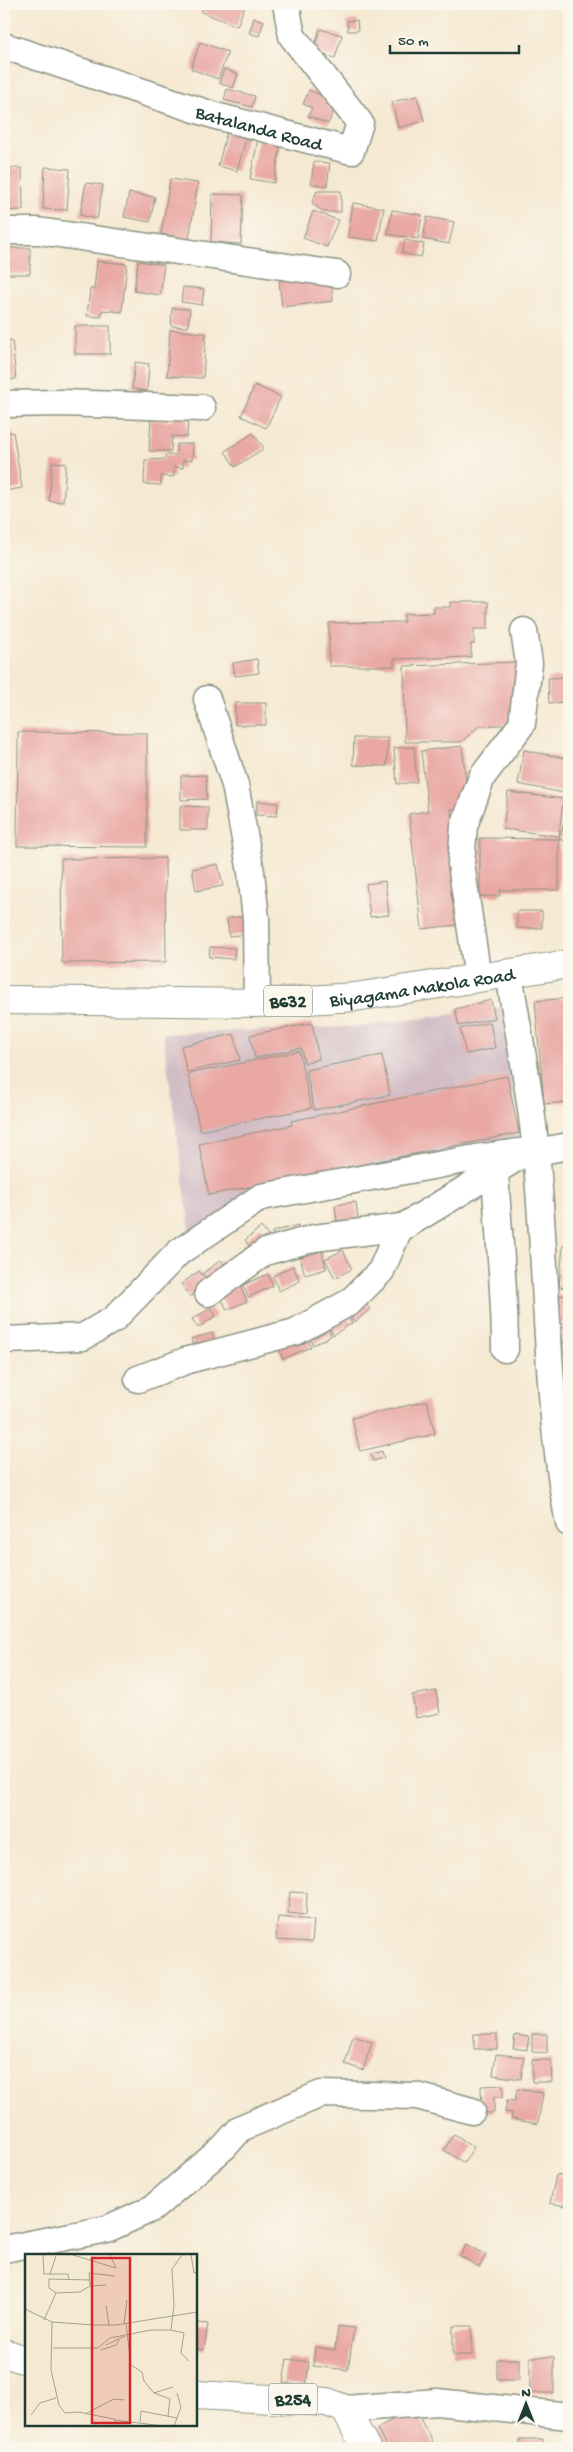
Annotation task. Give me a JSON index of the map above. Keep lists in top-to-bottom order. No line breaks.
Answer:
{"streets":{"main road":["Biyagama Makola Road","B632","B254"],"street":["Batalanda Road"]},"scale_bar":"50 m","north":"top"}
